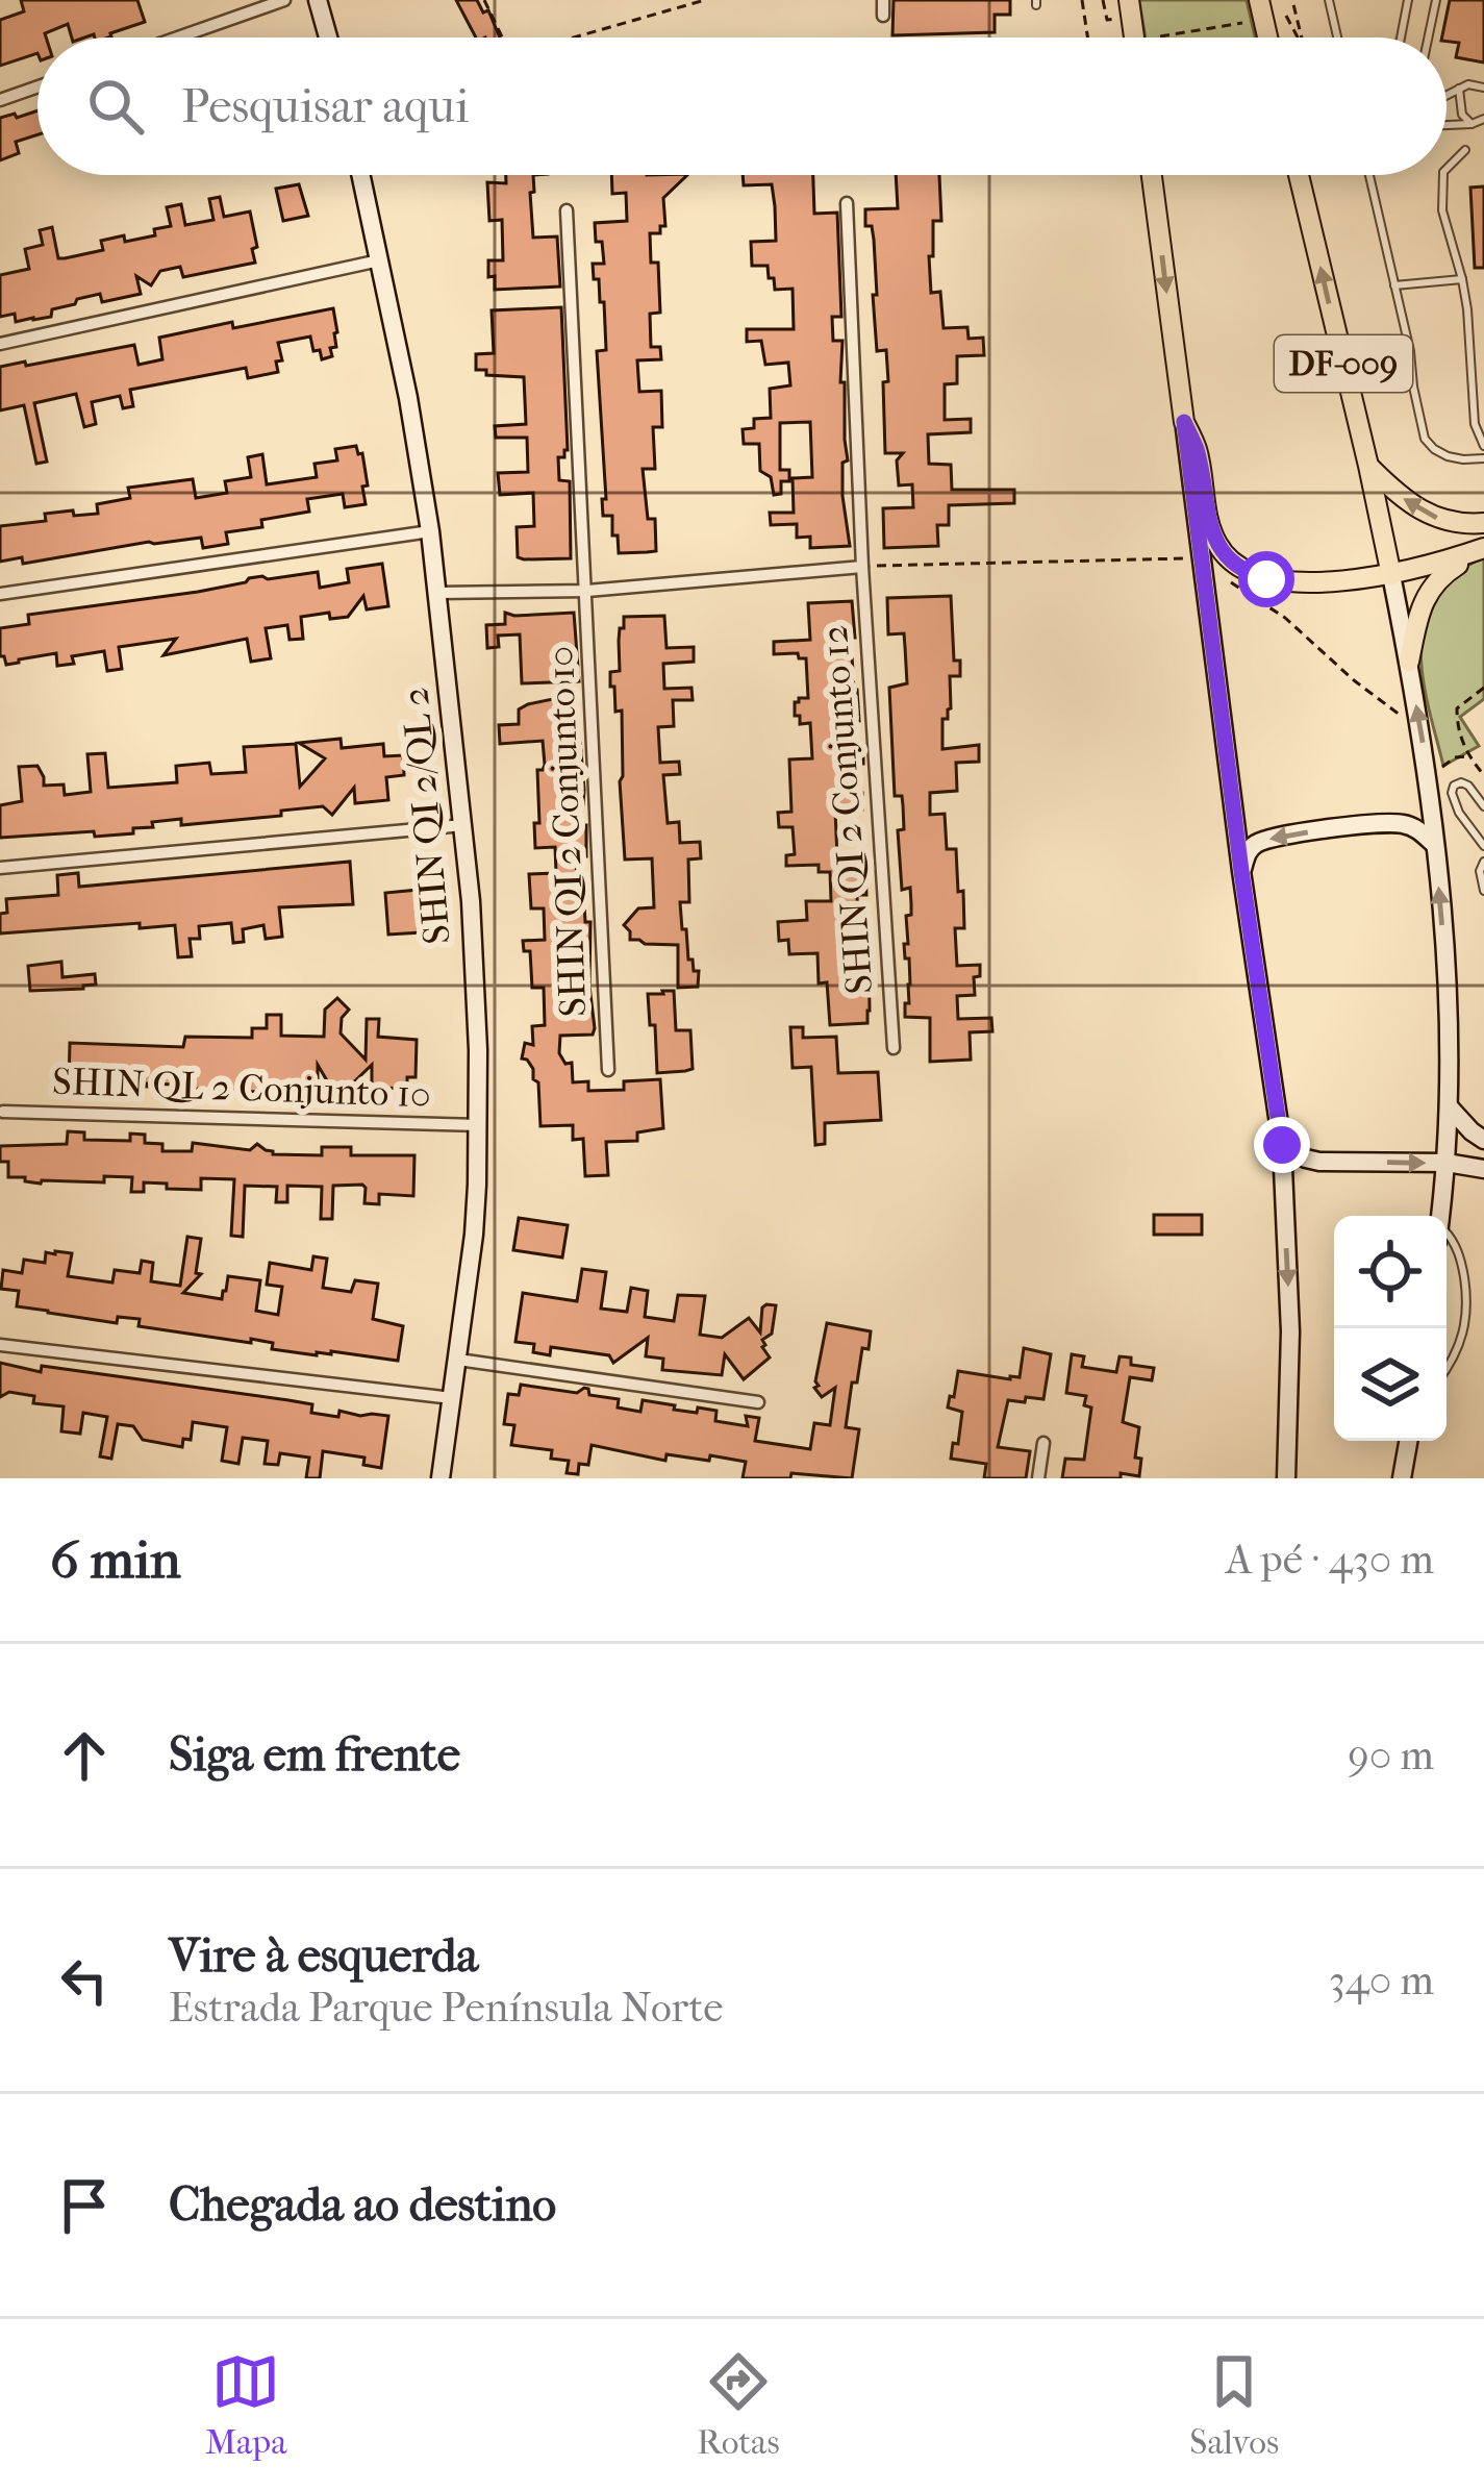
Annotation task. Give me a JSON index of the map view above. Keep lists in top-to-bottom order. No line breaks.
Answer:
{"streets":{"main road":["DF-009","SHIN QI 2/QL 2"],"street":["SHIN QI 2 Conjunto 12","SHIN QI 2 Conjunto 10","SHIN QL 2 Conjunto 10"]},"crossings":[["SHIN QI 2/QL 2","SHIN QL 2 Conjunto 10"]],"page":{"search":"Pesquisar aqui","heading":["6 min","A pé · 430 m"],"list":[["Siga em frente","90 m"],["Vire à esquerda","Estrada Parque Península Norte","340 m"],"Chegada ao destino"],"nav":["Mapa","Rotas","Salvos"]}}
